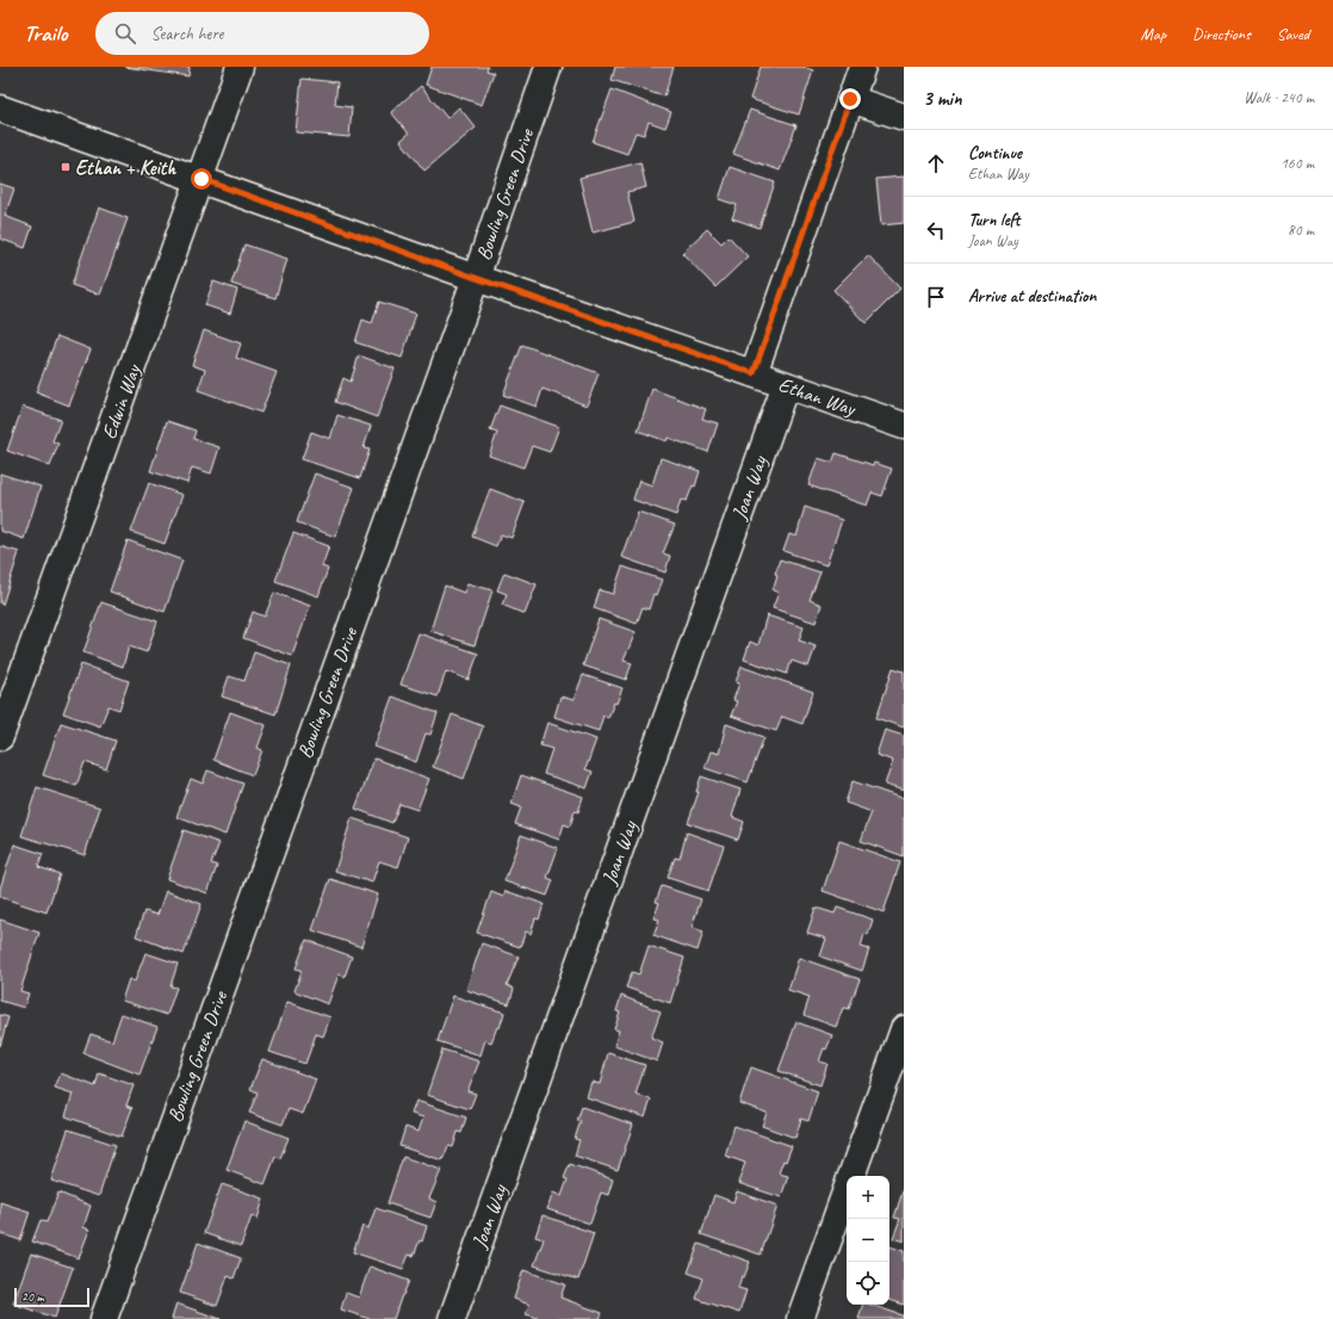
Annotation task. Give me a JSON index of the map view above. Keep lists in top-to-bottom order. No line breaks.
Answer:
{"streets":{"street":["Bowling Green Drive","Ethan Way","Edwin Way","Joan Way"]},"crossings":[["Bowling Green Drive","Ethan Way"],["Ethan Way","Edwin Way"],["Ethan Way","Joan Way"]],"places":{"transit":["Ethan + Keith"]},"scale_bar":"20 m","page":{"header":"Trailo","search":"Search here","nav":["Map","Directions","Saved"],"heading":["3 min","Walk · 240 m"],"list":[["Continue","Ethan Way","160 m"],["Turn left","Joan Way","80 m"],"Arrive at destination"],"map_buttons":["+","−"],"scale":"20 m"}}
